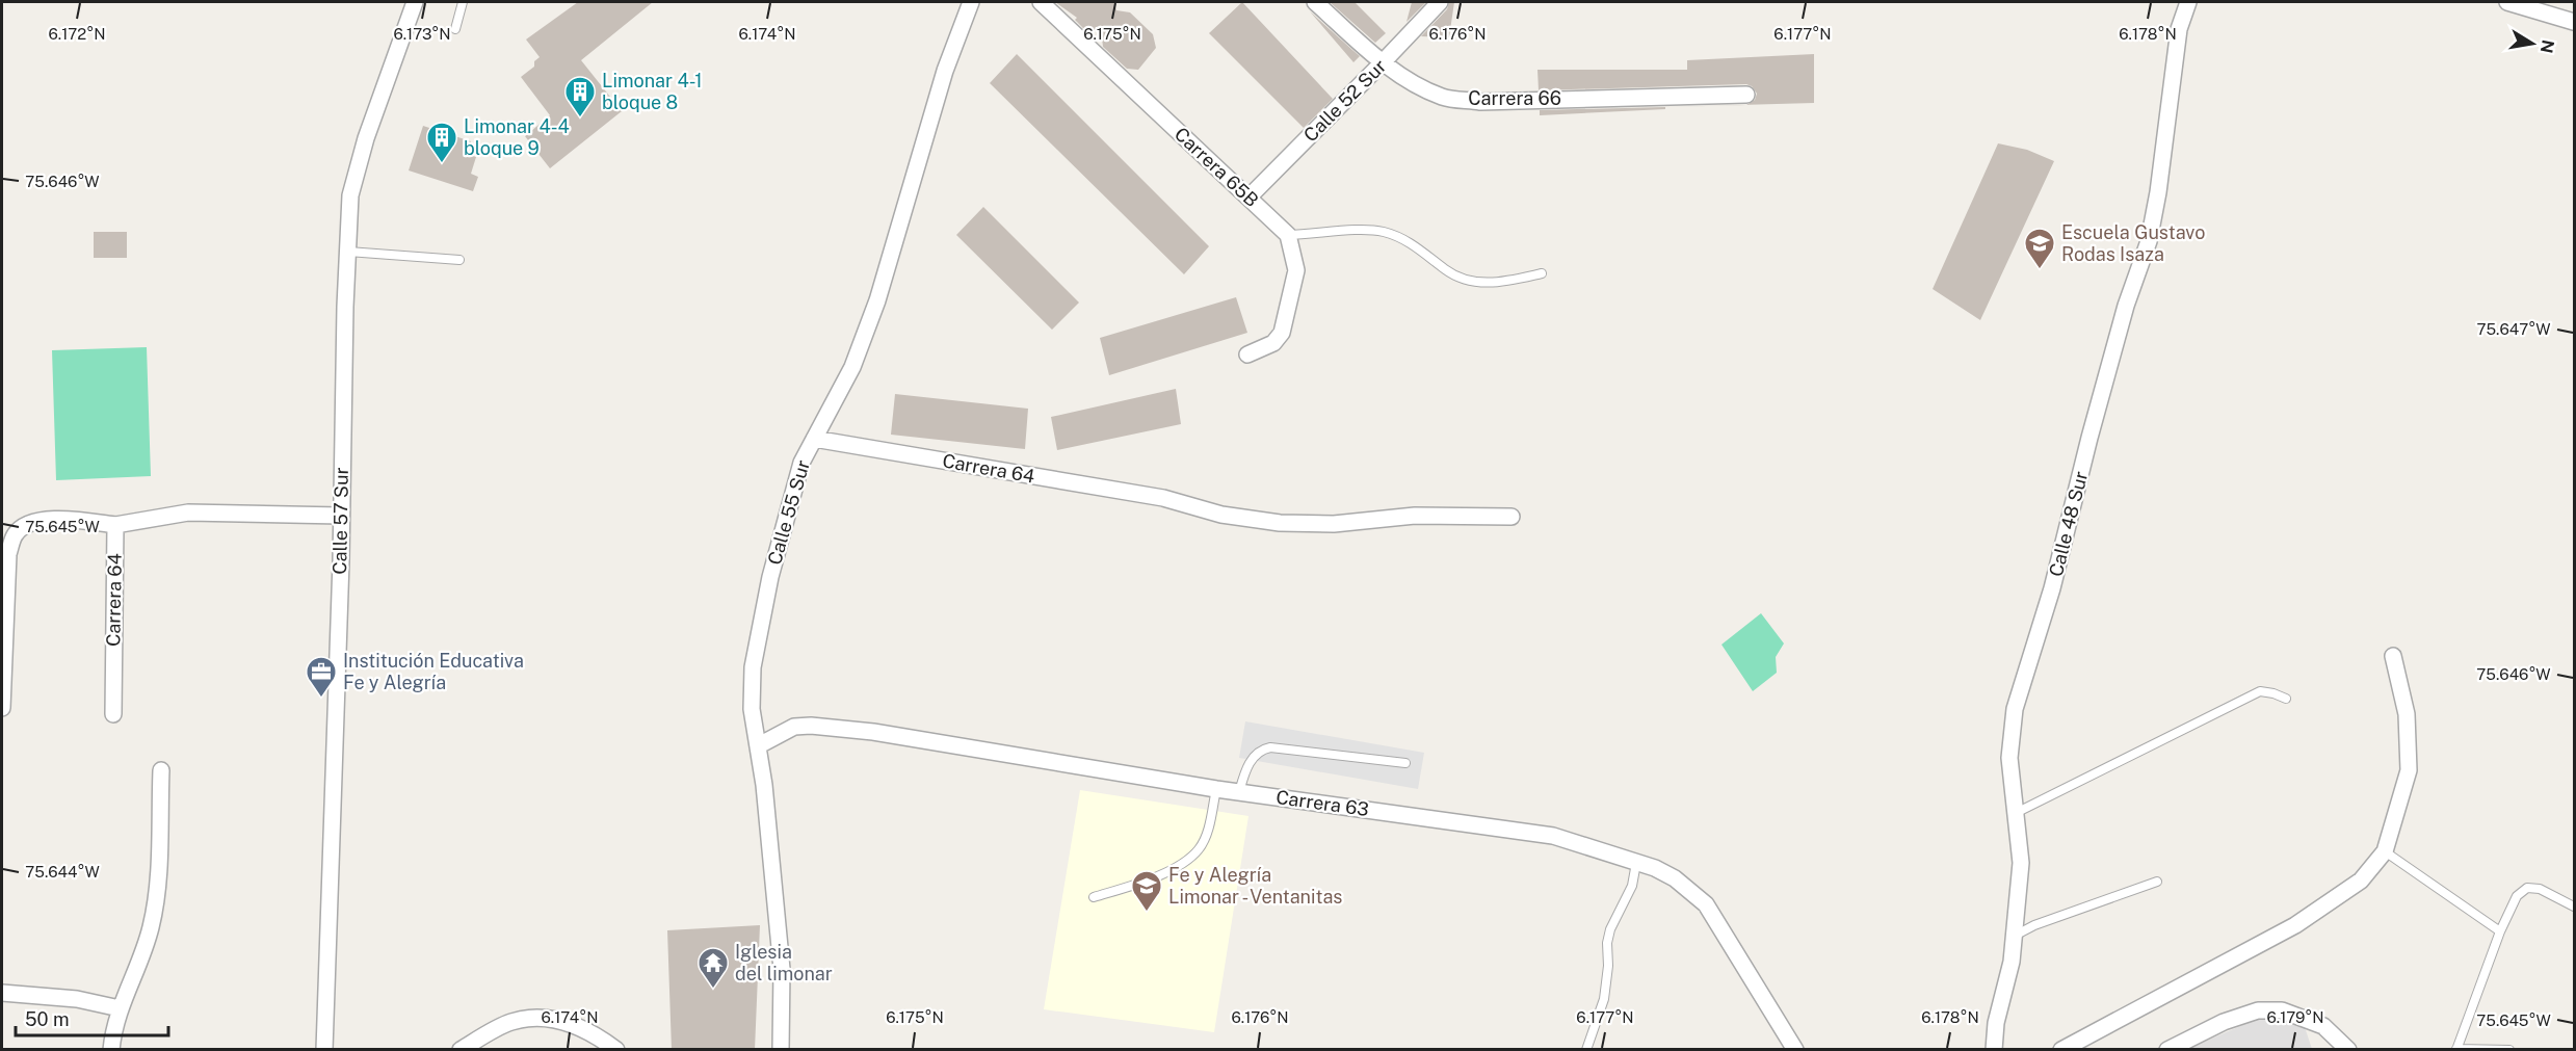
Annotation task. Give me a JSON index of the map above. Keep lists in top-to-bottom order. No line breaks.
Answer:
{"streets":{"street":["Carrera 66","Calle 52 Sur","Carrera 65B","Carrera 64","Calle 55 Sur","Calle 57 Sur","Calle 48 Sur","Carrera 63"]},"crossings":[["Carrera 66","Calle 52 Sur"],["Calle 52 Sur","Carrera 65B"],["Carrera 64","Calle 55 Sur"],["Calle 55 Sur","Carrera 63"]],"places":{"building":["Limonar 4-1 bloque 8","Limonar 4-4 bloque 9"],"school or university":["Escuela Gustavo Rodas Isaza","Fe y Alegría Limonar - Ventanitas"],"office":["Institución Educativa Fe y Alegría"],"temple":["Iglesia del limonar"]},"scale_bar":"50 m","north":"right","coordinates":["6.172°N","6.173°N","6.174°N","6.175°N","6.176°N","6.177°N","6.178°N","75.646°W","75.647°W","75.645°W","75.644°W","6.179°N"]}
